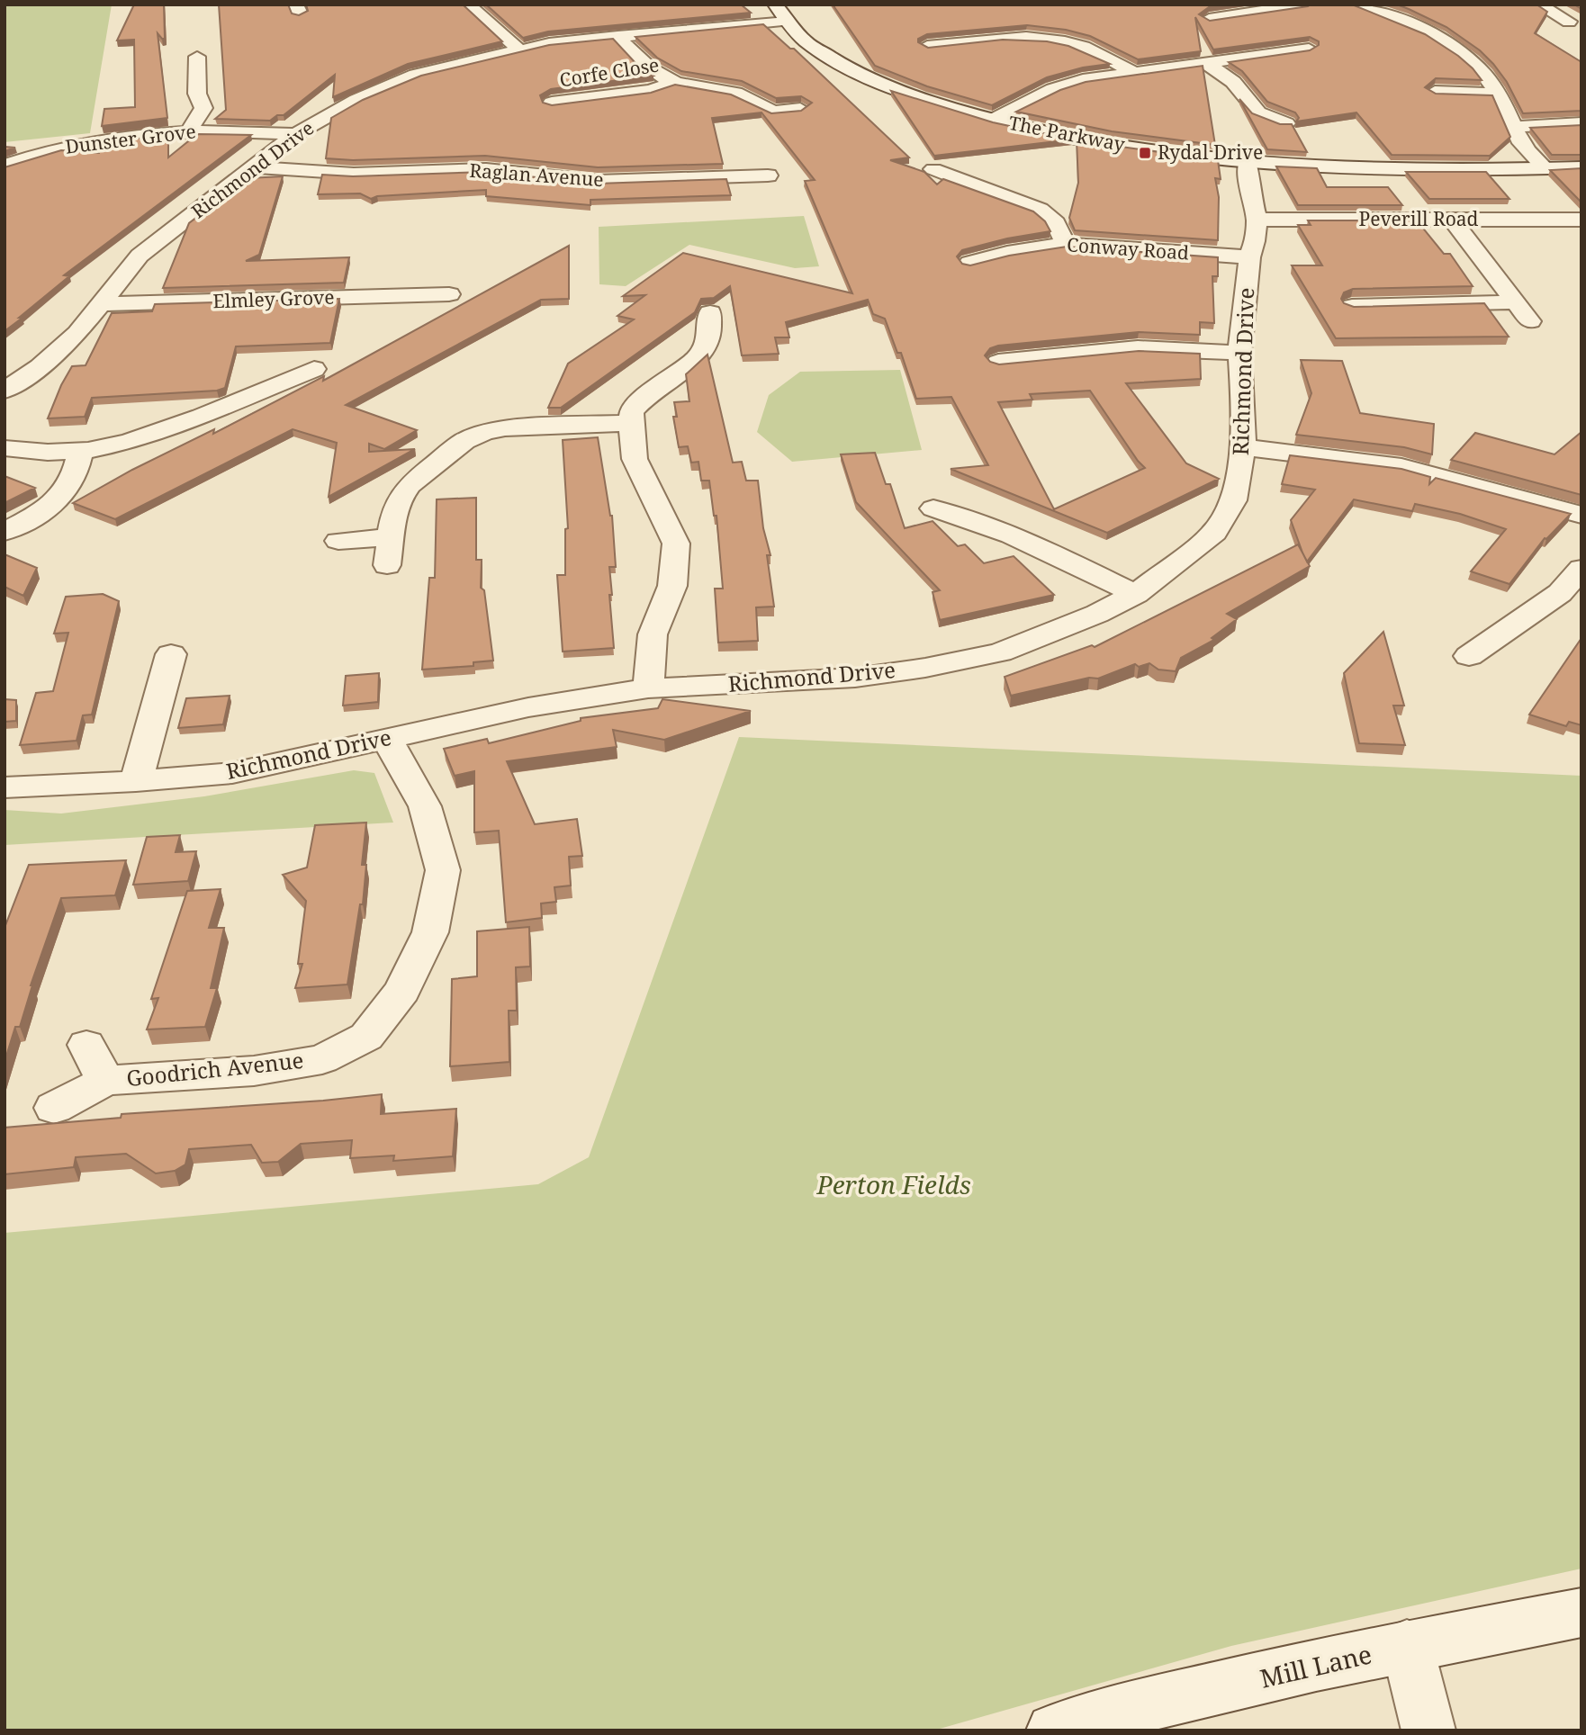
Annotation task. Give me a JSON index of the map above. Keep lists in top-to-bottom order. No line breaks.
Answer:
{"streets":{"street":["Corfe Close","The Parkway","Dunster Grove","Richmond Drive","Raglan Avenue","Peverill Road","Conway Road","Elmley Grove","Goodrich Avenue","Mill Lane"]},"crossings":[["The Parkway","Richmond Drive"],["Dunster Grove","Richmond Drive"],["Richmond Drive","Raglan Avenue"],["Richmond Drive","Peverill Road"],["Richmond Drive","Conway Road"],["Richmond Drive","Elmley Grove"],["Richmond Drive","Goodrich Avenue"]],"parks":["Perton Fields"],"places":{"transit":["Rydal Drive"]}}
